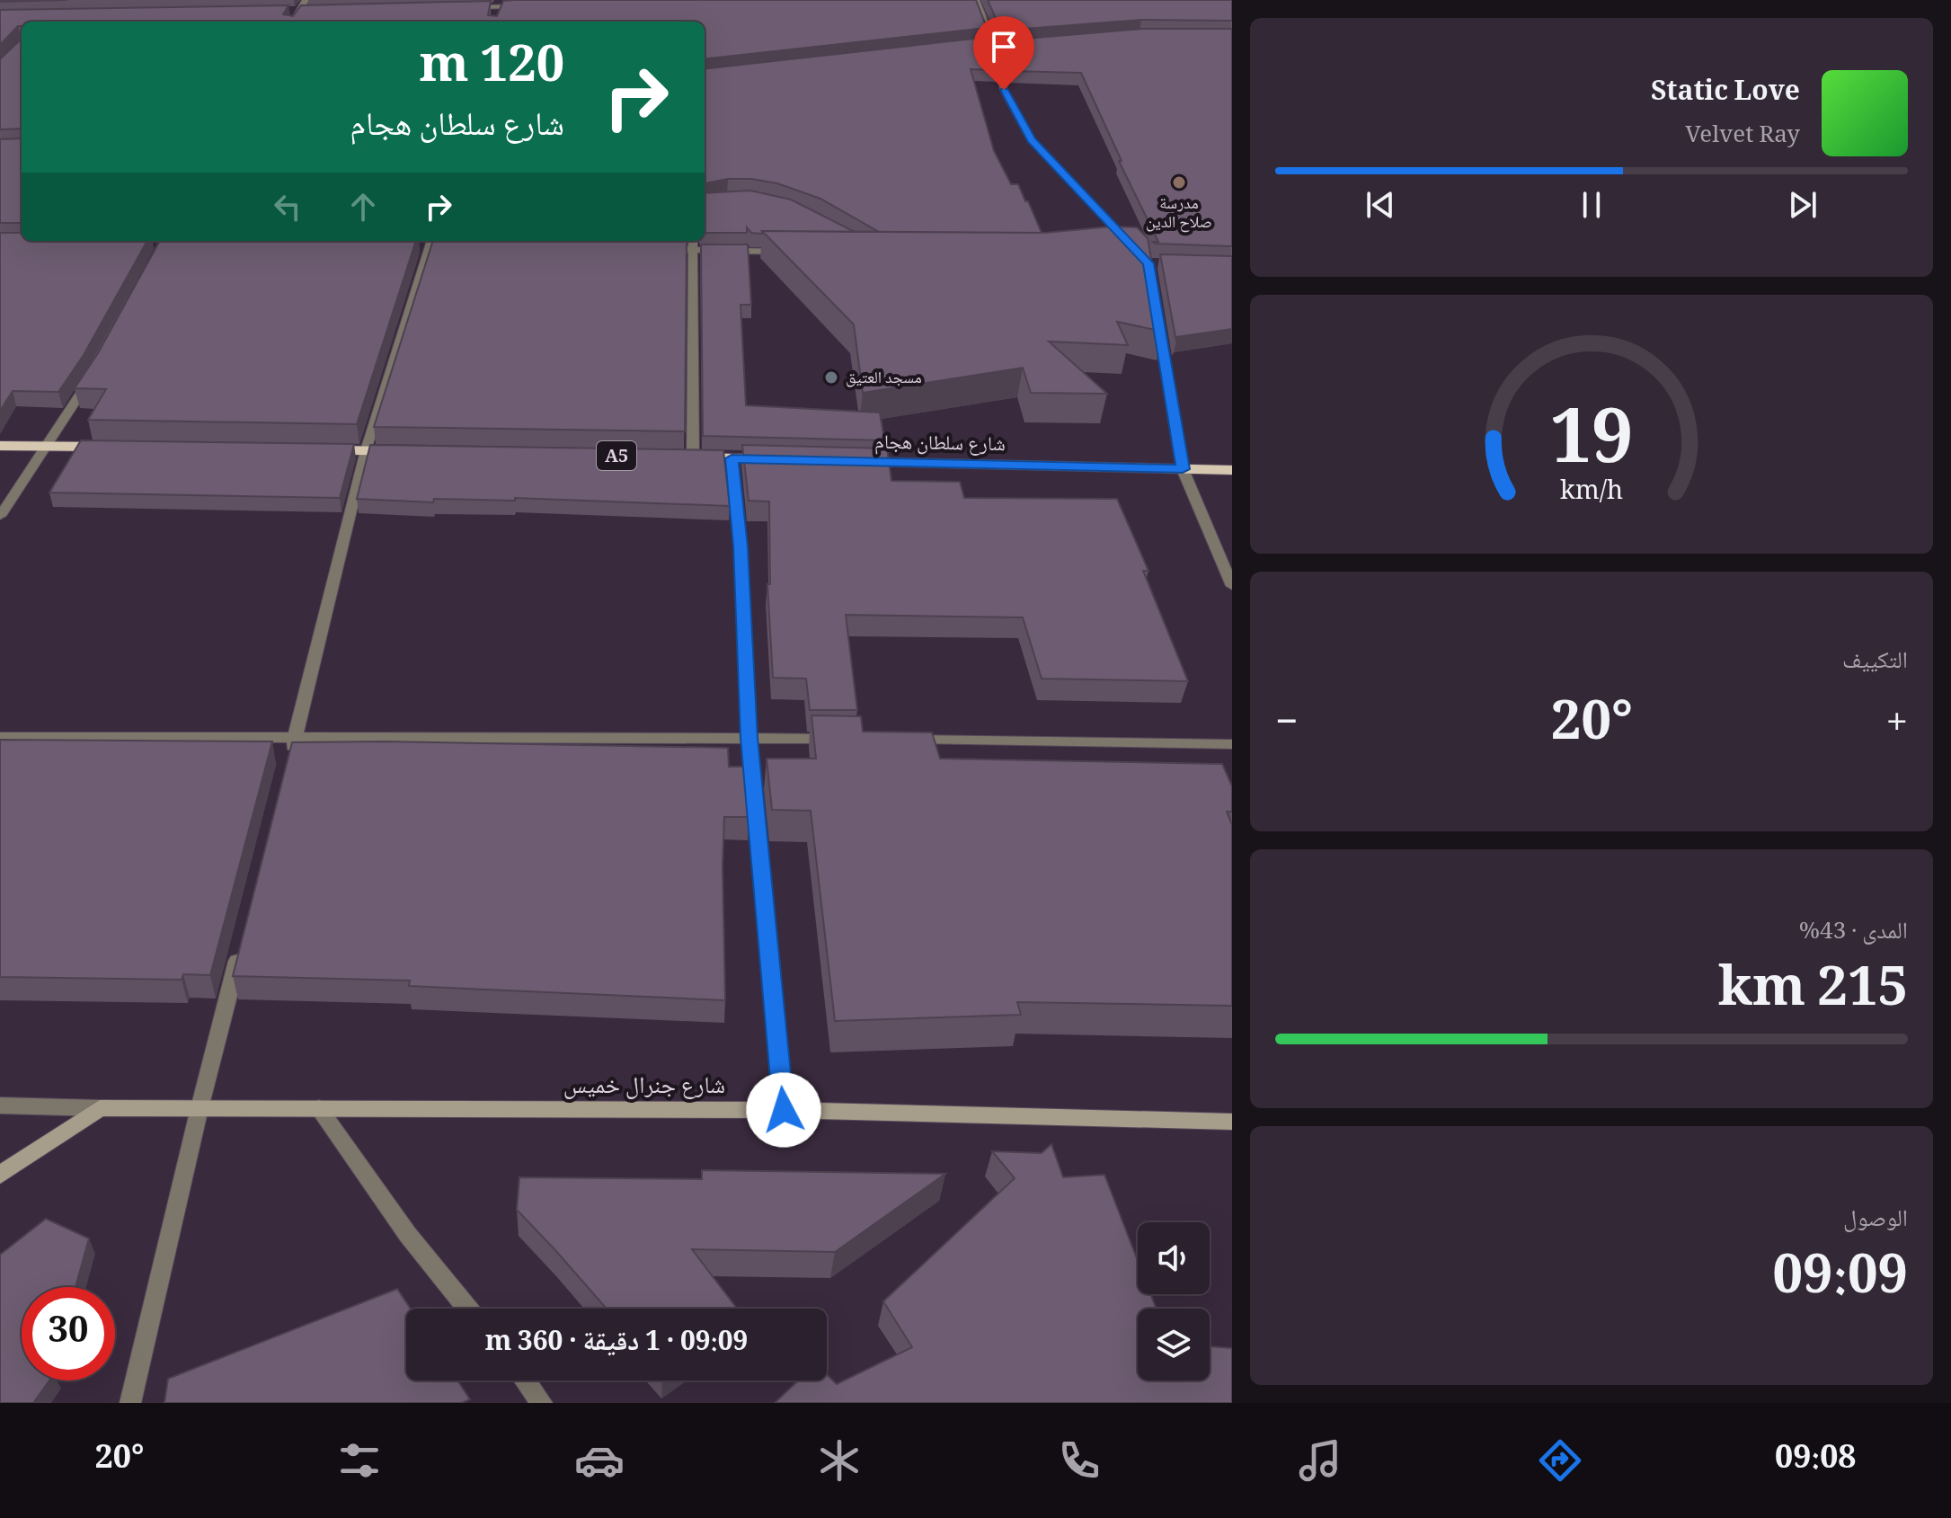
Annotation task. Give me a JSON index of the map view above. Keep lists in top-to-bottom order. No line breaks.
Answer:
{"streets":{"highway":["شارع سلطان هجام"],"main road":["شارع جنرال خميس"]},"places":["مدرسة صلاح الدين","مسجد العتيق"],"page":{"turn":["120 m","شارع سلطان هجام"],"song":["Static Love","Velvet Ray"],"tile":["التكييف",["المدى · 43%","215 km"],["الوصول","09:09"]],"heat":["−","20°","+"],"limit":"30","trip":"09:09 · 1 دقيقة · 360 m","tabs":["09:08","20°"],"gauge":["19","km/h"]}}
